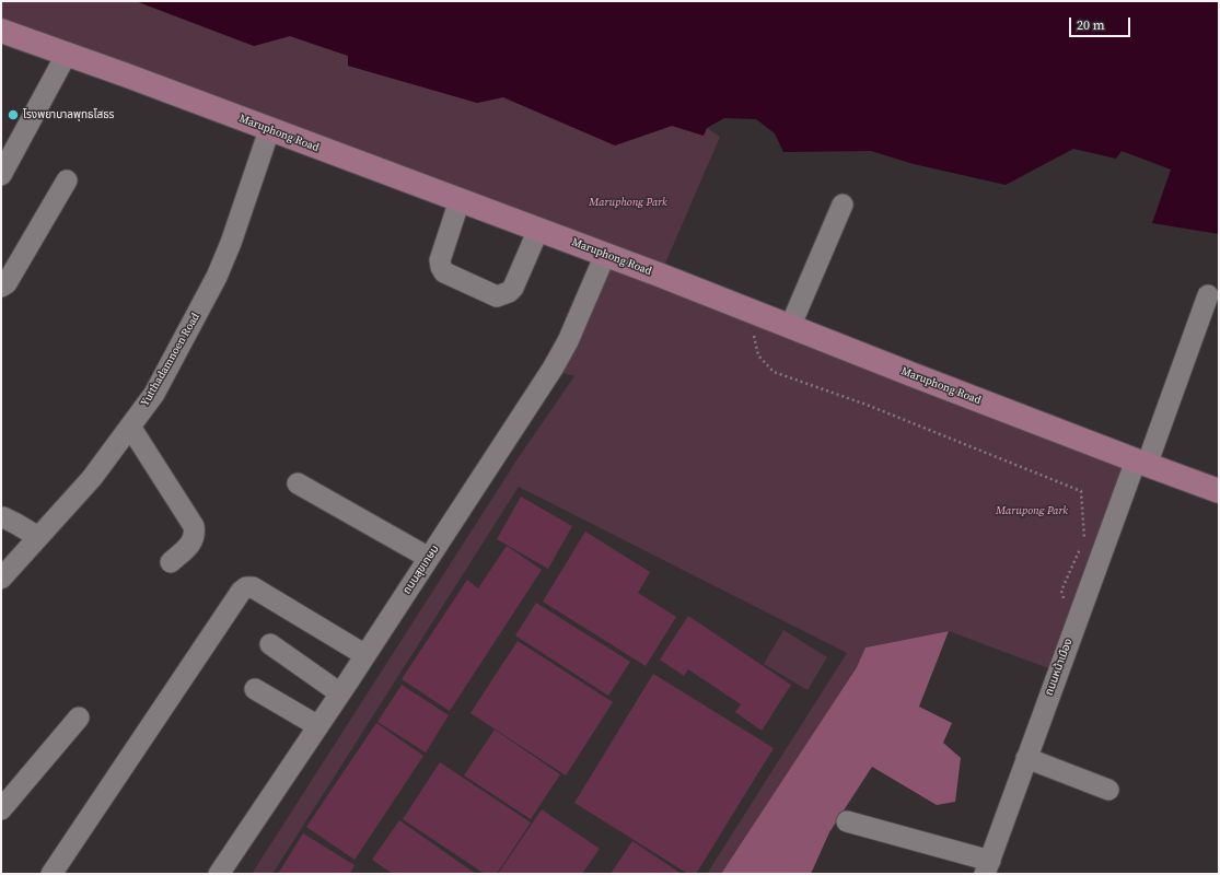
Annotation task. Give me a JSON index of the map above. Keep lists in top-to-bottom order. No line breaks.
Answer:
{"streets":{"main road":["Maruphong Road"],"street":["Yutthadamnoen Road","ถนนสุขเกษม","ถนนหน้าเมือง"]},"crossings":[["Maruphong Road","Yutthadamnoen Road"],["Maruphong Road","ถนนสุขเกษม"],["Maruphong Road","ถนนหน้าเมือง"]],"parks":["Maruphong Park","Marupong Park"],"places":["โรงพยาบาลพุทธโสธร"],"scale_bar":"20 m"}
